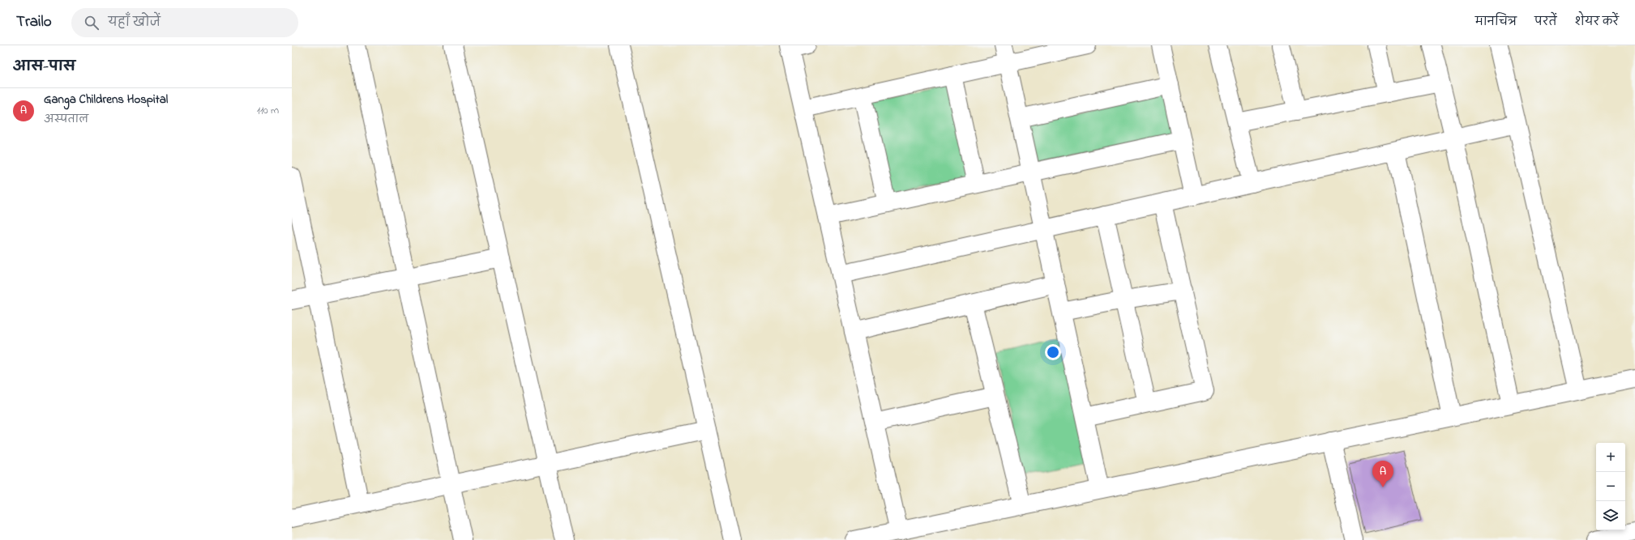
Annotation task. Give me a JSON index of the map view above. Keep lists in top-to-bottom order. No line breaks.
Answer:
{"page":{"header":"Trailo","search":"यहाँ खोजें","nav":["मानचित्र","परतें","शेयर करें"],"heading":"आस-पास","list":[{"mark":"A","name":"Ganga Childrens Hospital","note":"अस्पताल","value":"110 m"}],"map_buttons":["+","−"],"pins":"A"}}
